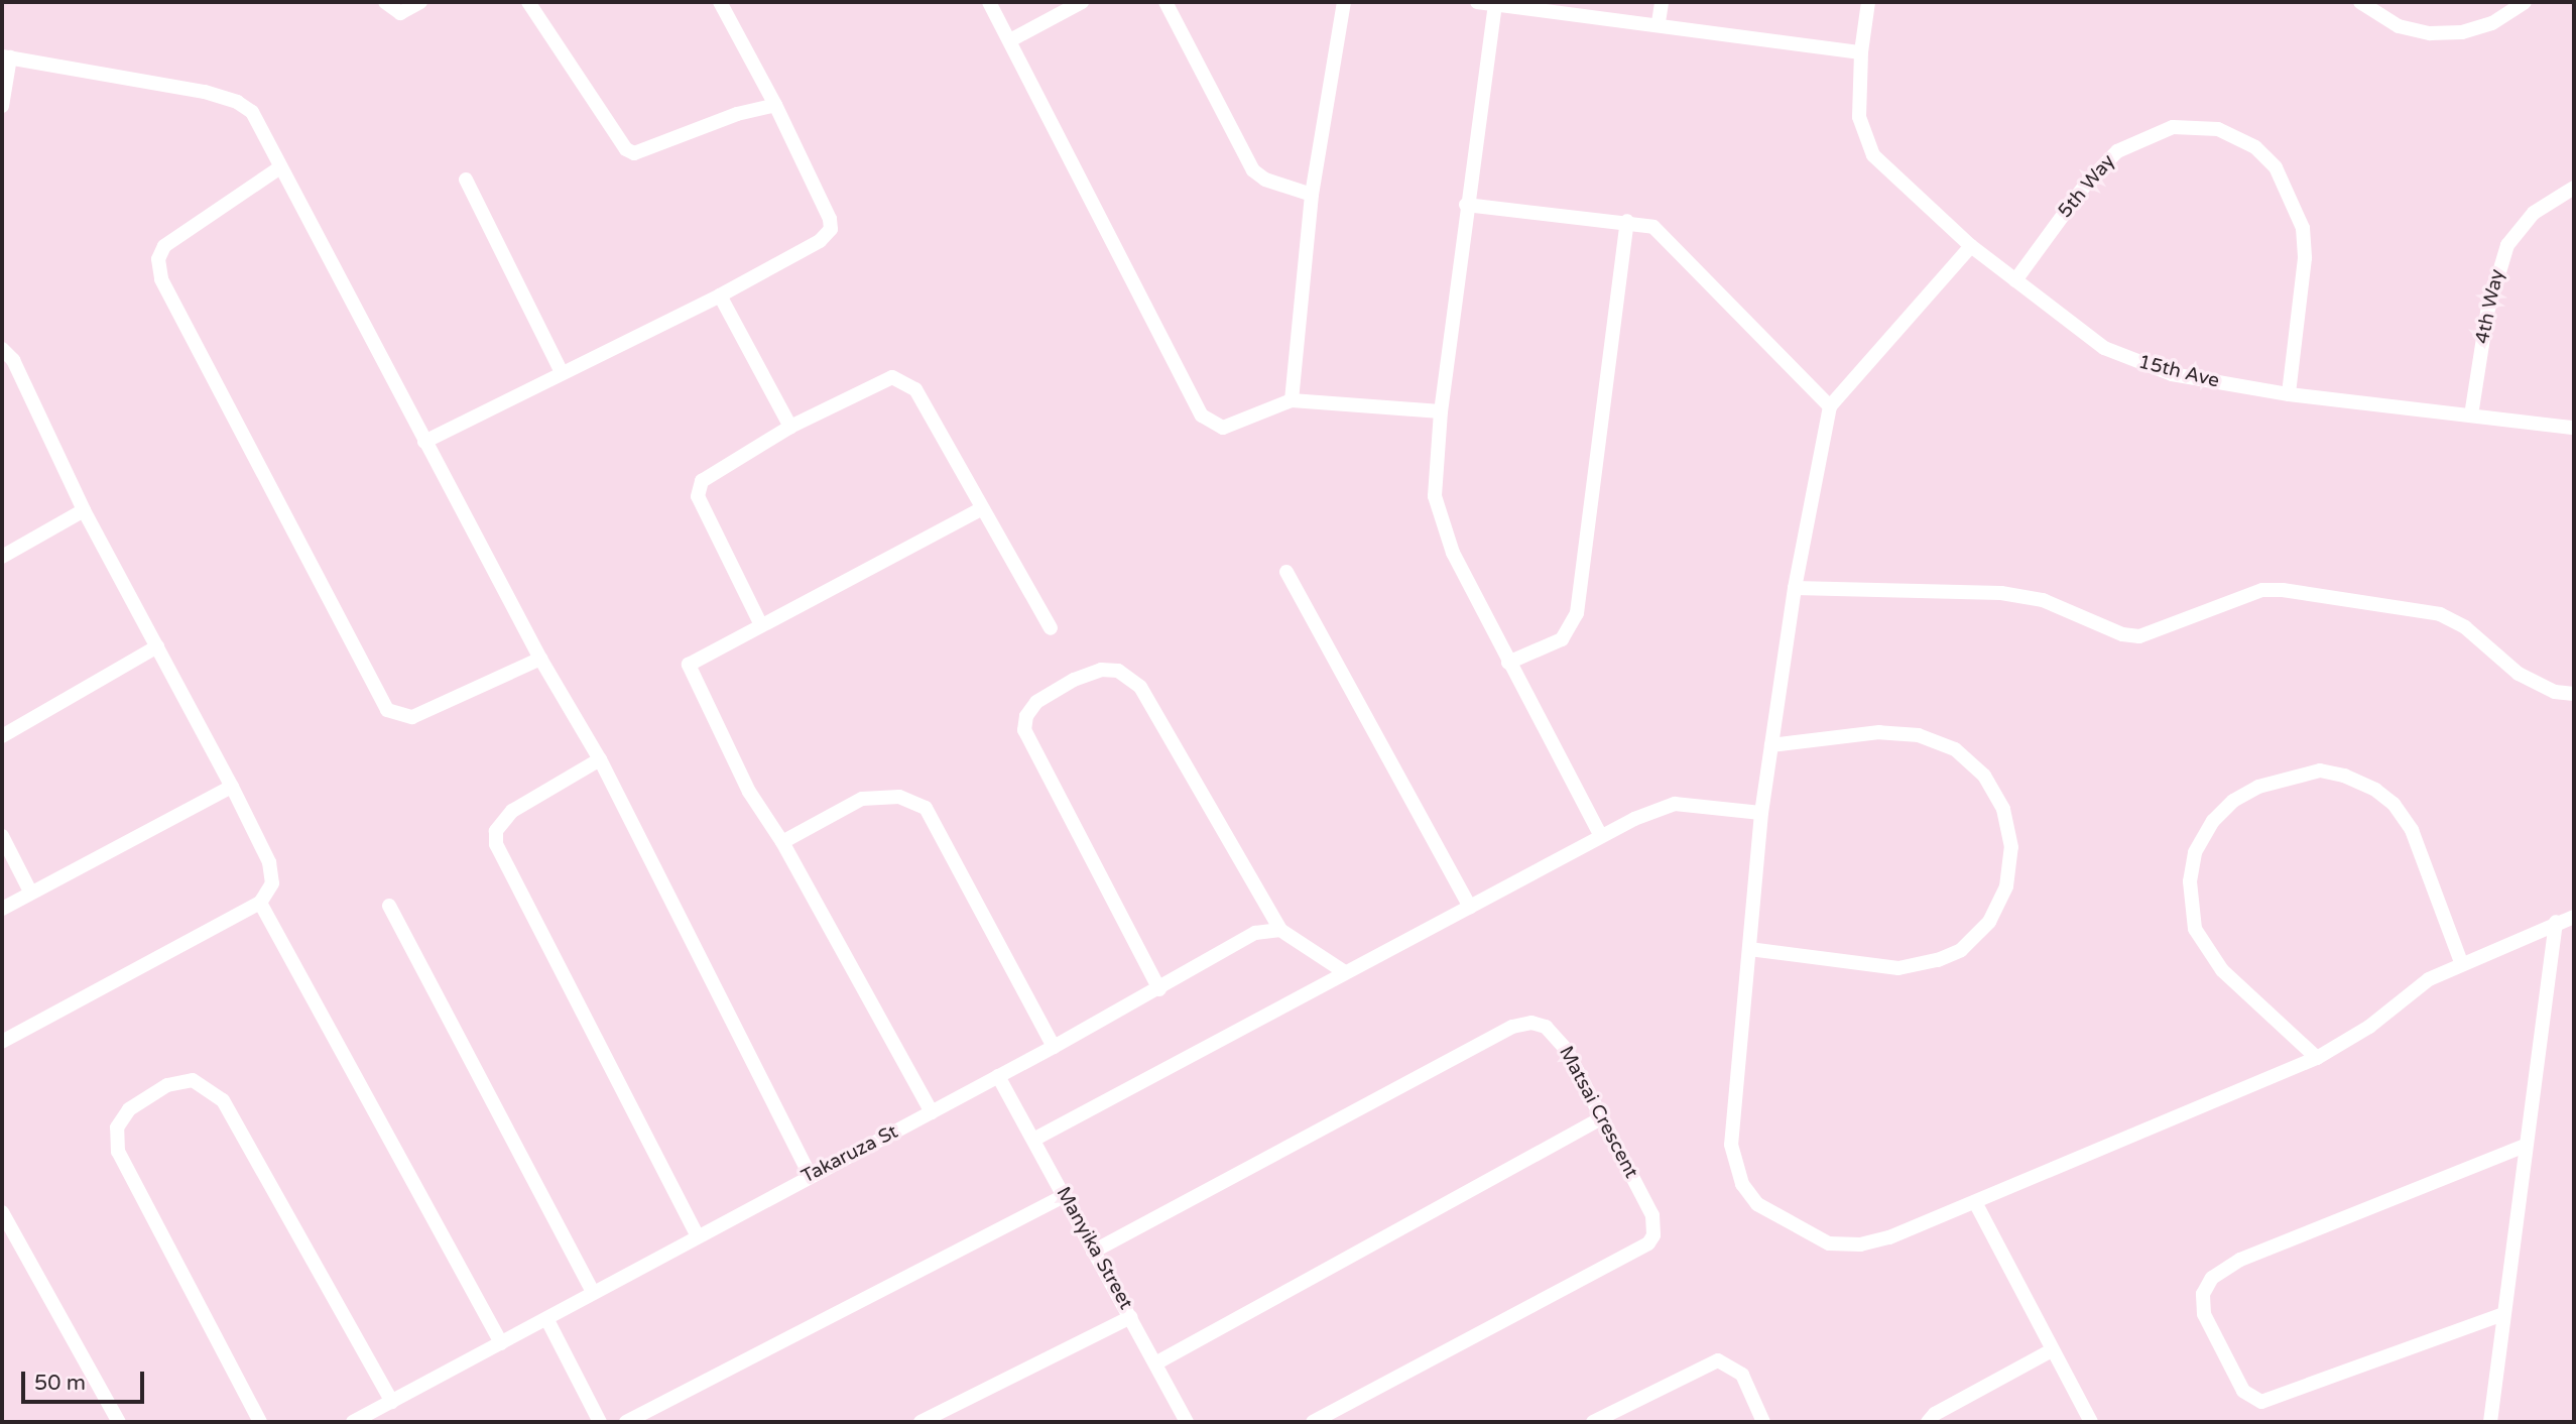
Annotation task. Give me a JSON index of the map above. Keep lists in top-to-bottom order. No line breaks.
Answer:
{"streets":{"street":["5th Way","4th Way","15th Ave","Matsai Crescent","Takaruza St","Manyika Street"]},"crossings":[["5th Way","15th Ave"],["4th Way","15th Ave"],["Matsai Crescent","Manyika Street"],["Takaruza St","Manyika Street"]],"scale_bar":"50 m"}
